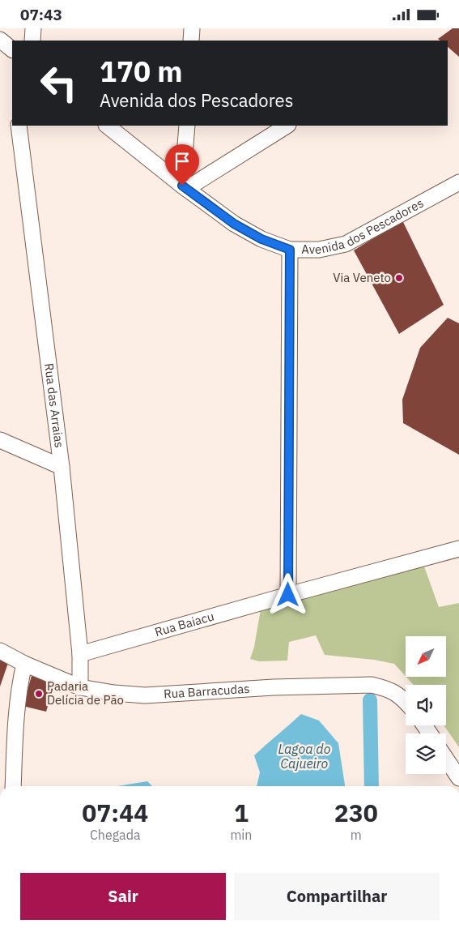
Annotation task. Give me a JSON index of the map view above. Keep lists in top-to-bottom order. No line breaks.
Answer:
{"streets":{"street":["Avenida dos Pescadores","Rua das Arraias","Rua Baiacu","Rua Barracudas"]},"crossings":[["Rua das Arraias","Rua Baiacu"],["Rua das Arraias","Rua Barracudas"]],"water":["Lagoa do Cajueiro"],"places":["Via Veneto","Padaria Delícia de Pão"],"north":"bottom left","page":{"status":"07:43","turn":["170 m","Avenida dos Pescadores"],"eta":["07:44","Chegada","1","min","230","m"],"buttons":["Sair","Compartilhar"]}}
